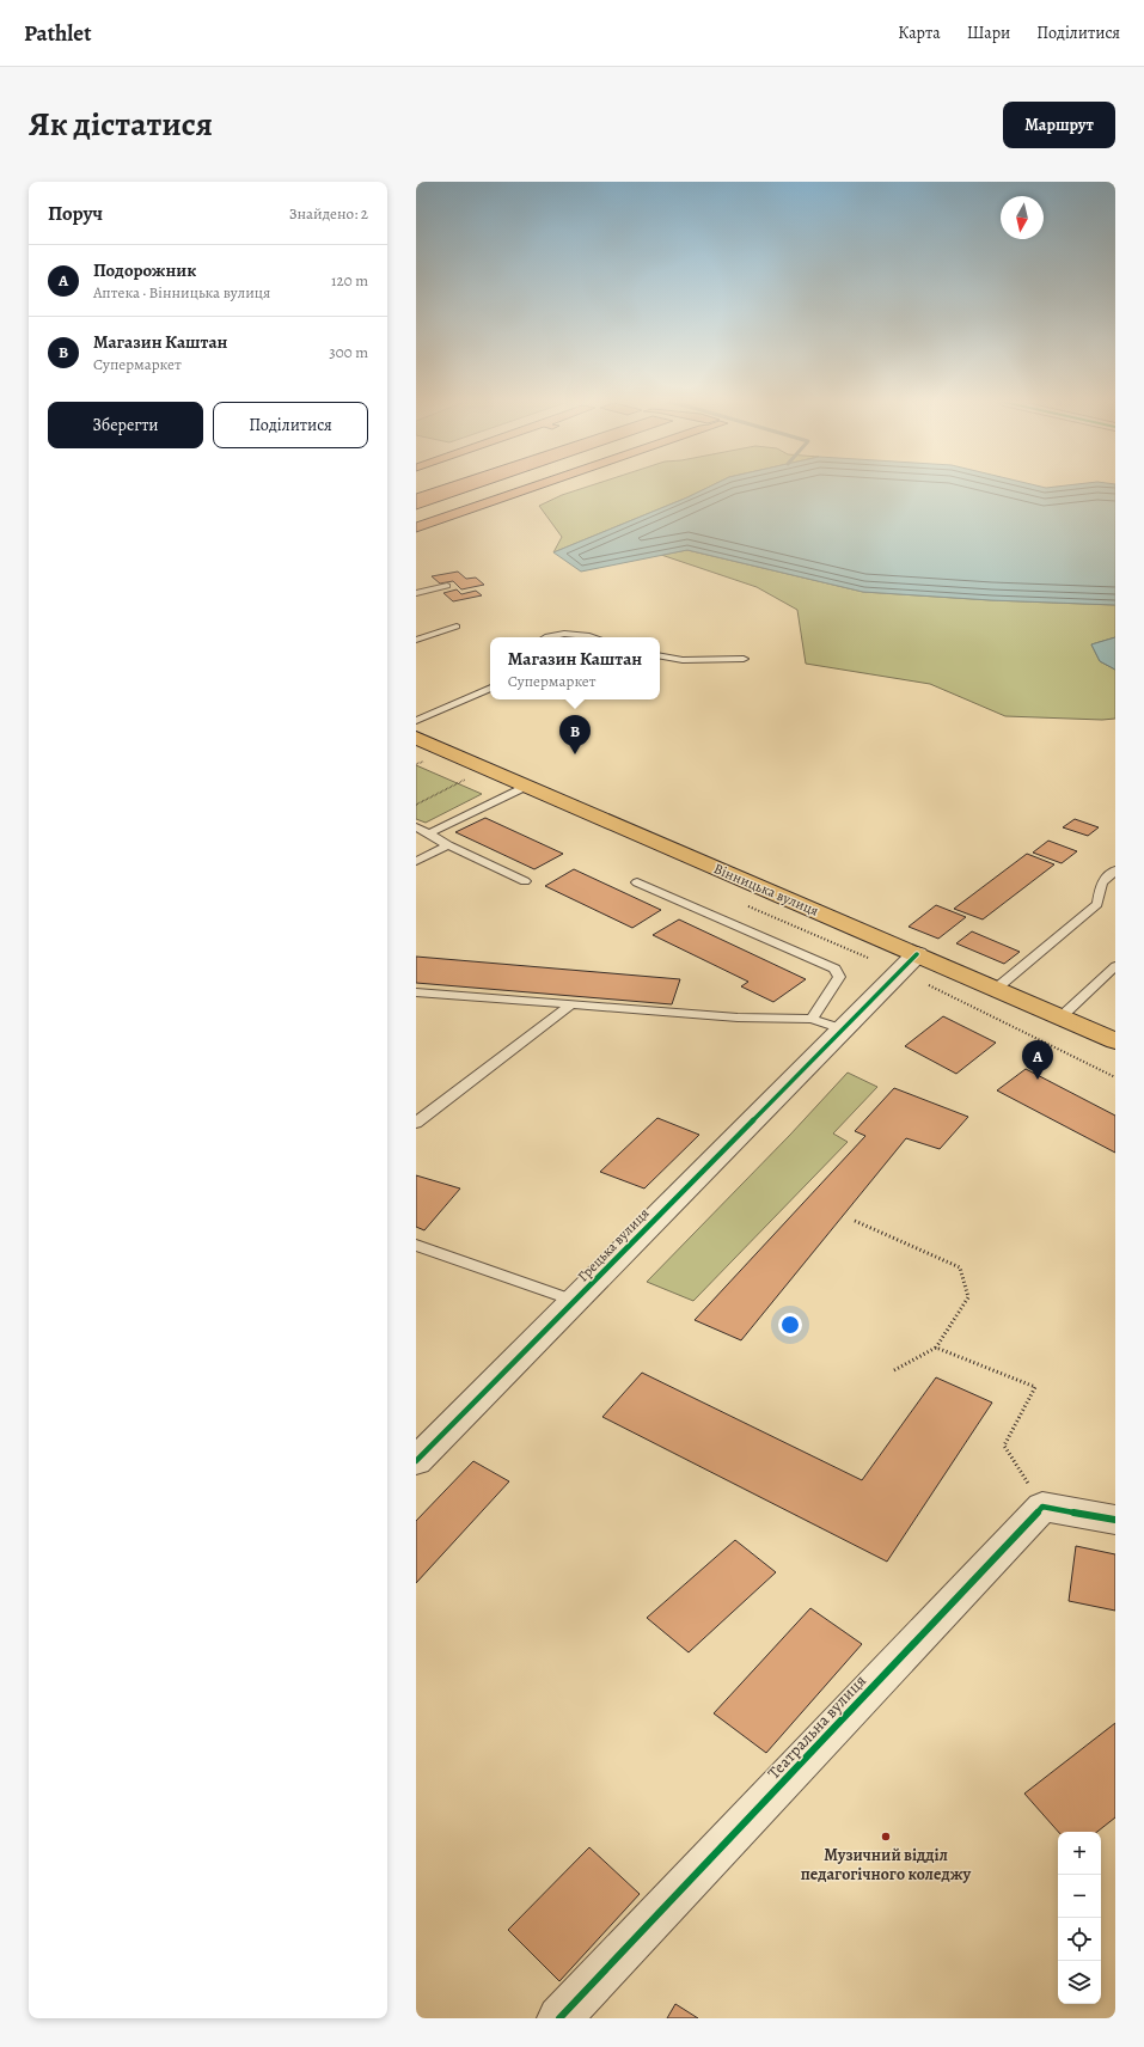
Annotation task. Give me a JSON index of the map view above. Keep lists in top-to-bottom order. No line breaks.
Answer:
{"streets":{"main road":["Вінницька вулиця"],"street":["Грецька вулиця","Театральна вулиця"]},"crossings":[["Вінницька вулиця","Грецька вулиця"]],"places":["Музичний відділ педагогічного коледжу"],"north":"bottom","page":{"header":"Pathlet","nav":["Карта","Шари","Поділитися"],"title":"Як дістатися","buttons":["Маршрут",["Зберегти","Поділитися"]],"heading":["Поруч","Знайдено: 2"],"list":[{"mark":"A","name":"Подорожник","note":"Аптека · Вінницька вулиця","value":"120 m"},{"mark":"B","name":"Магазин Каштан","note":"Супермаркет","value":"300 m"}],"popup":["Магазин Каштан","Супермаркет"],"pins":["B","A"],"map_buttons":["+","−"]}}
